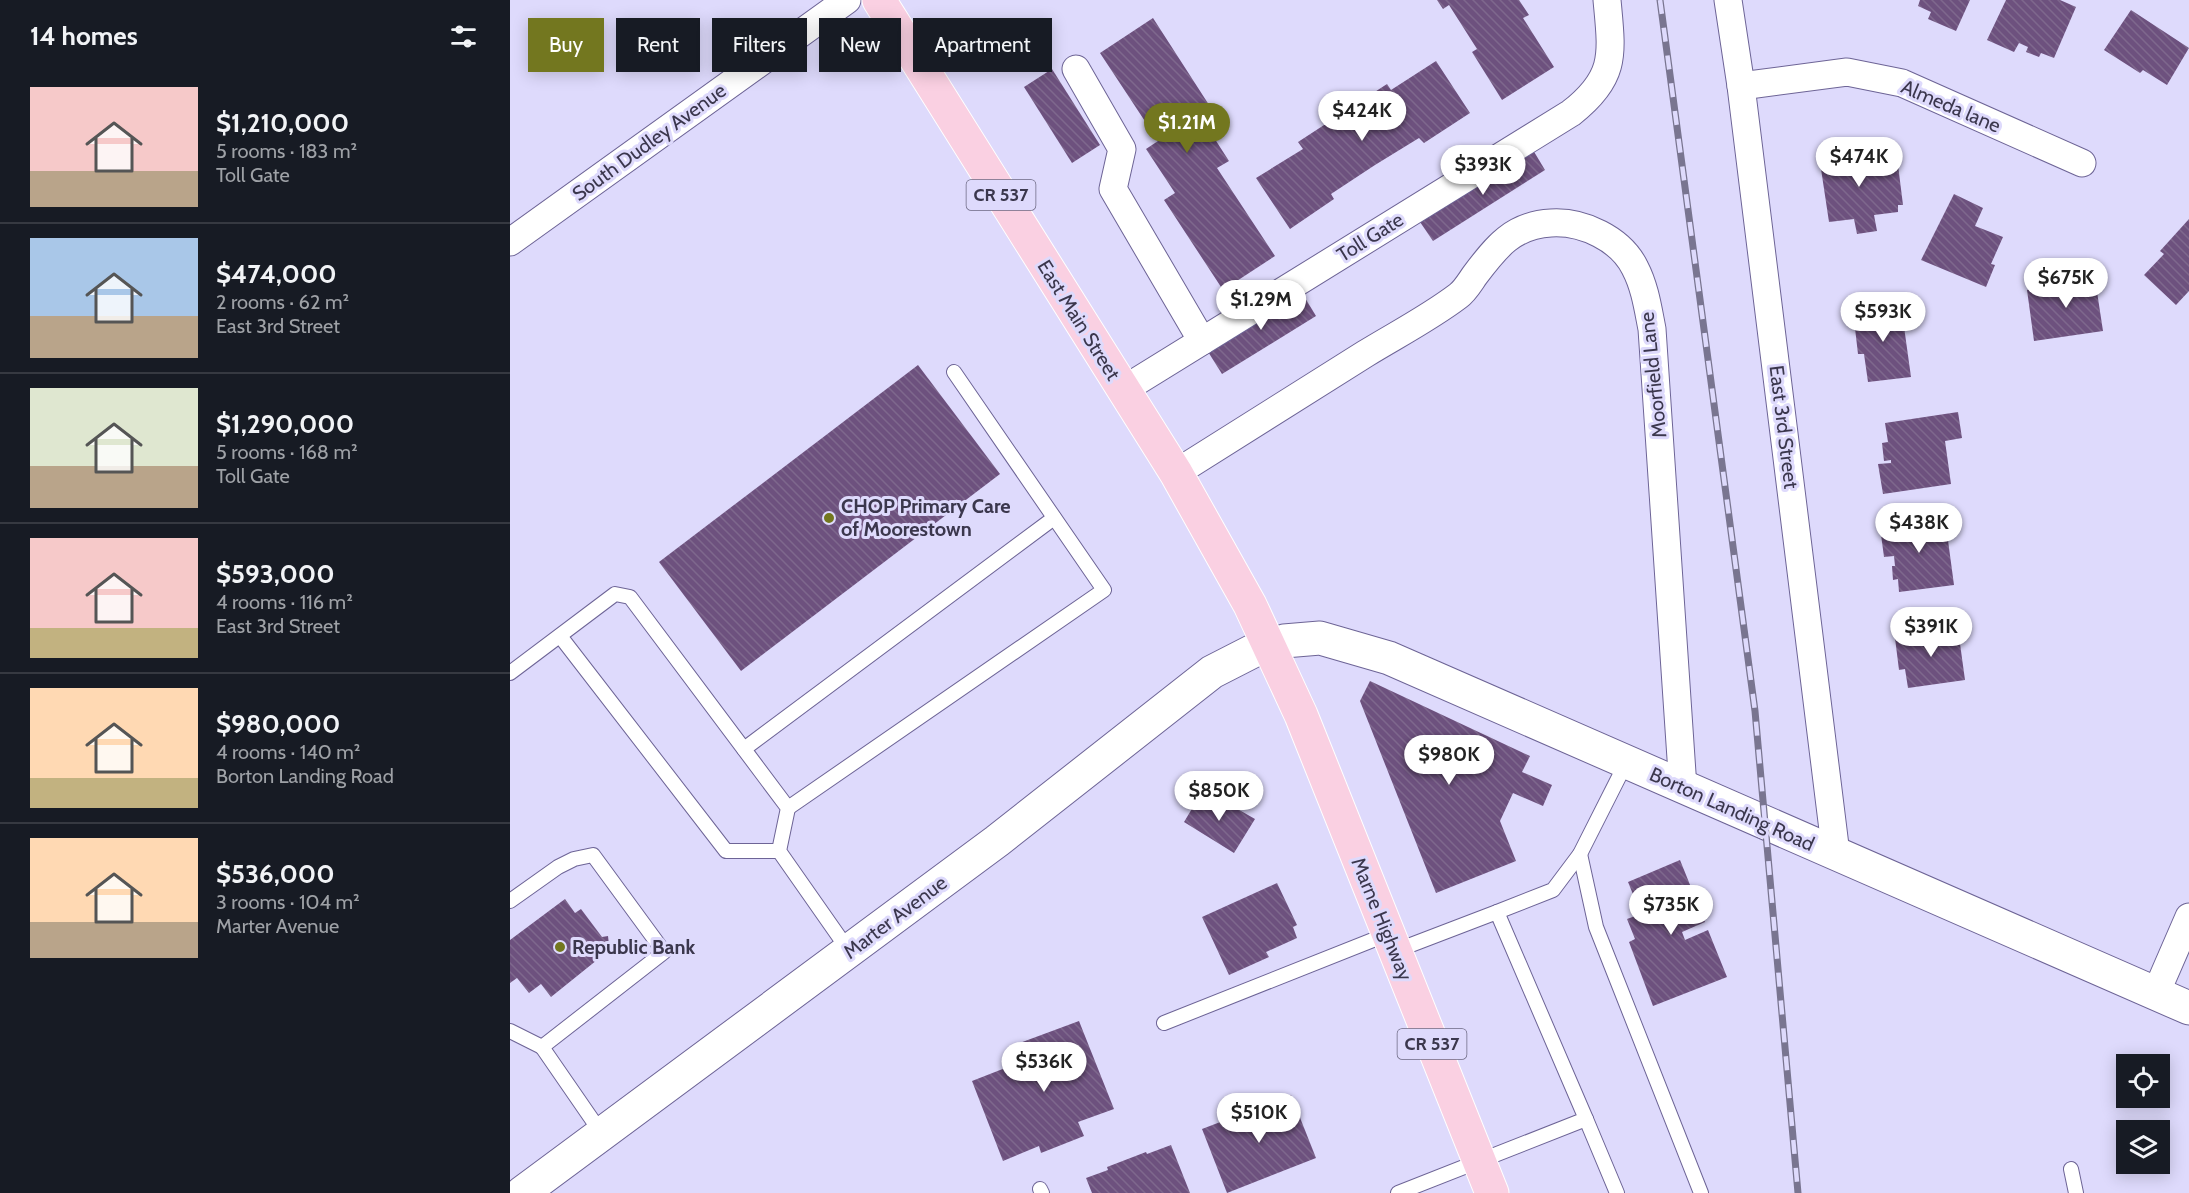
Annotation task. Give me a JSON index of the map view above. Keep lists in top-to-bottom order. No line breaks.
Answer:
{"streets":{"main road":["CR 537","East Main Street","Marne Highway"],"street":["Almeda lane","South Dudley Avenue","Toll Gate","Moorfield Lane","East 3rd Street","Borton Landing Road","Marter Avenue"]},"crossings":[["Almeda lane","East 3rd Street"],["Toll Gate","East Main Street"],["East Main Street","Moorfield Lane"],["East Main Street","Borton Landing Road"],["East Main Street","Marter Avenue"],["East Main Street","Marne Highway"],["Moorfield Lane","Borton Landing Road"],["East 3rd Street","Borton Landing Road"],["Borton Landing Road","Marter Avenue"],["Borton Landing Road","Marne Highway"],["Marter Avenue","Marne Highway"]],"places":["CHOP Primary Care of Moorestown","Republic Bank"],"page":{"heading":"14 homes","chip":["Buy","Rent","Filters","New","Apartment"],"list":[{"name":"$1,210,000","note":"5 rooms · 183 m² · Toll Gate"},{"name":"$474,000","note":"2 rooms · 62 m² · East 3rd Street"},{"name":"$1,290,000","note":"5 rooms · 168 m² · Toll Gate"},{"name":"$593,000","note":"4 rooms · 116 m² · East 3rd Street"},{"name":"$980,000","note":"4 rooms · 140 m² · Borton Landing Road"},{"name":"$536,000","note":"3 rooms · 104 m² · Marter Avenue"}],"price":["$424K","$1.21M","$474K","$393K","$675K","$1.29M","$593K","$438K","$391K","$980K","$850K","$735K","$536K","$510K"]}}
